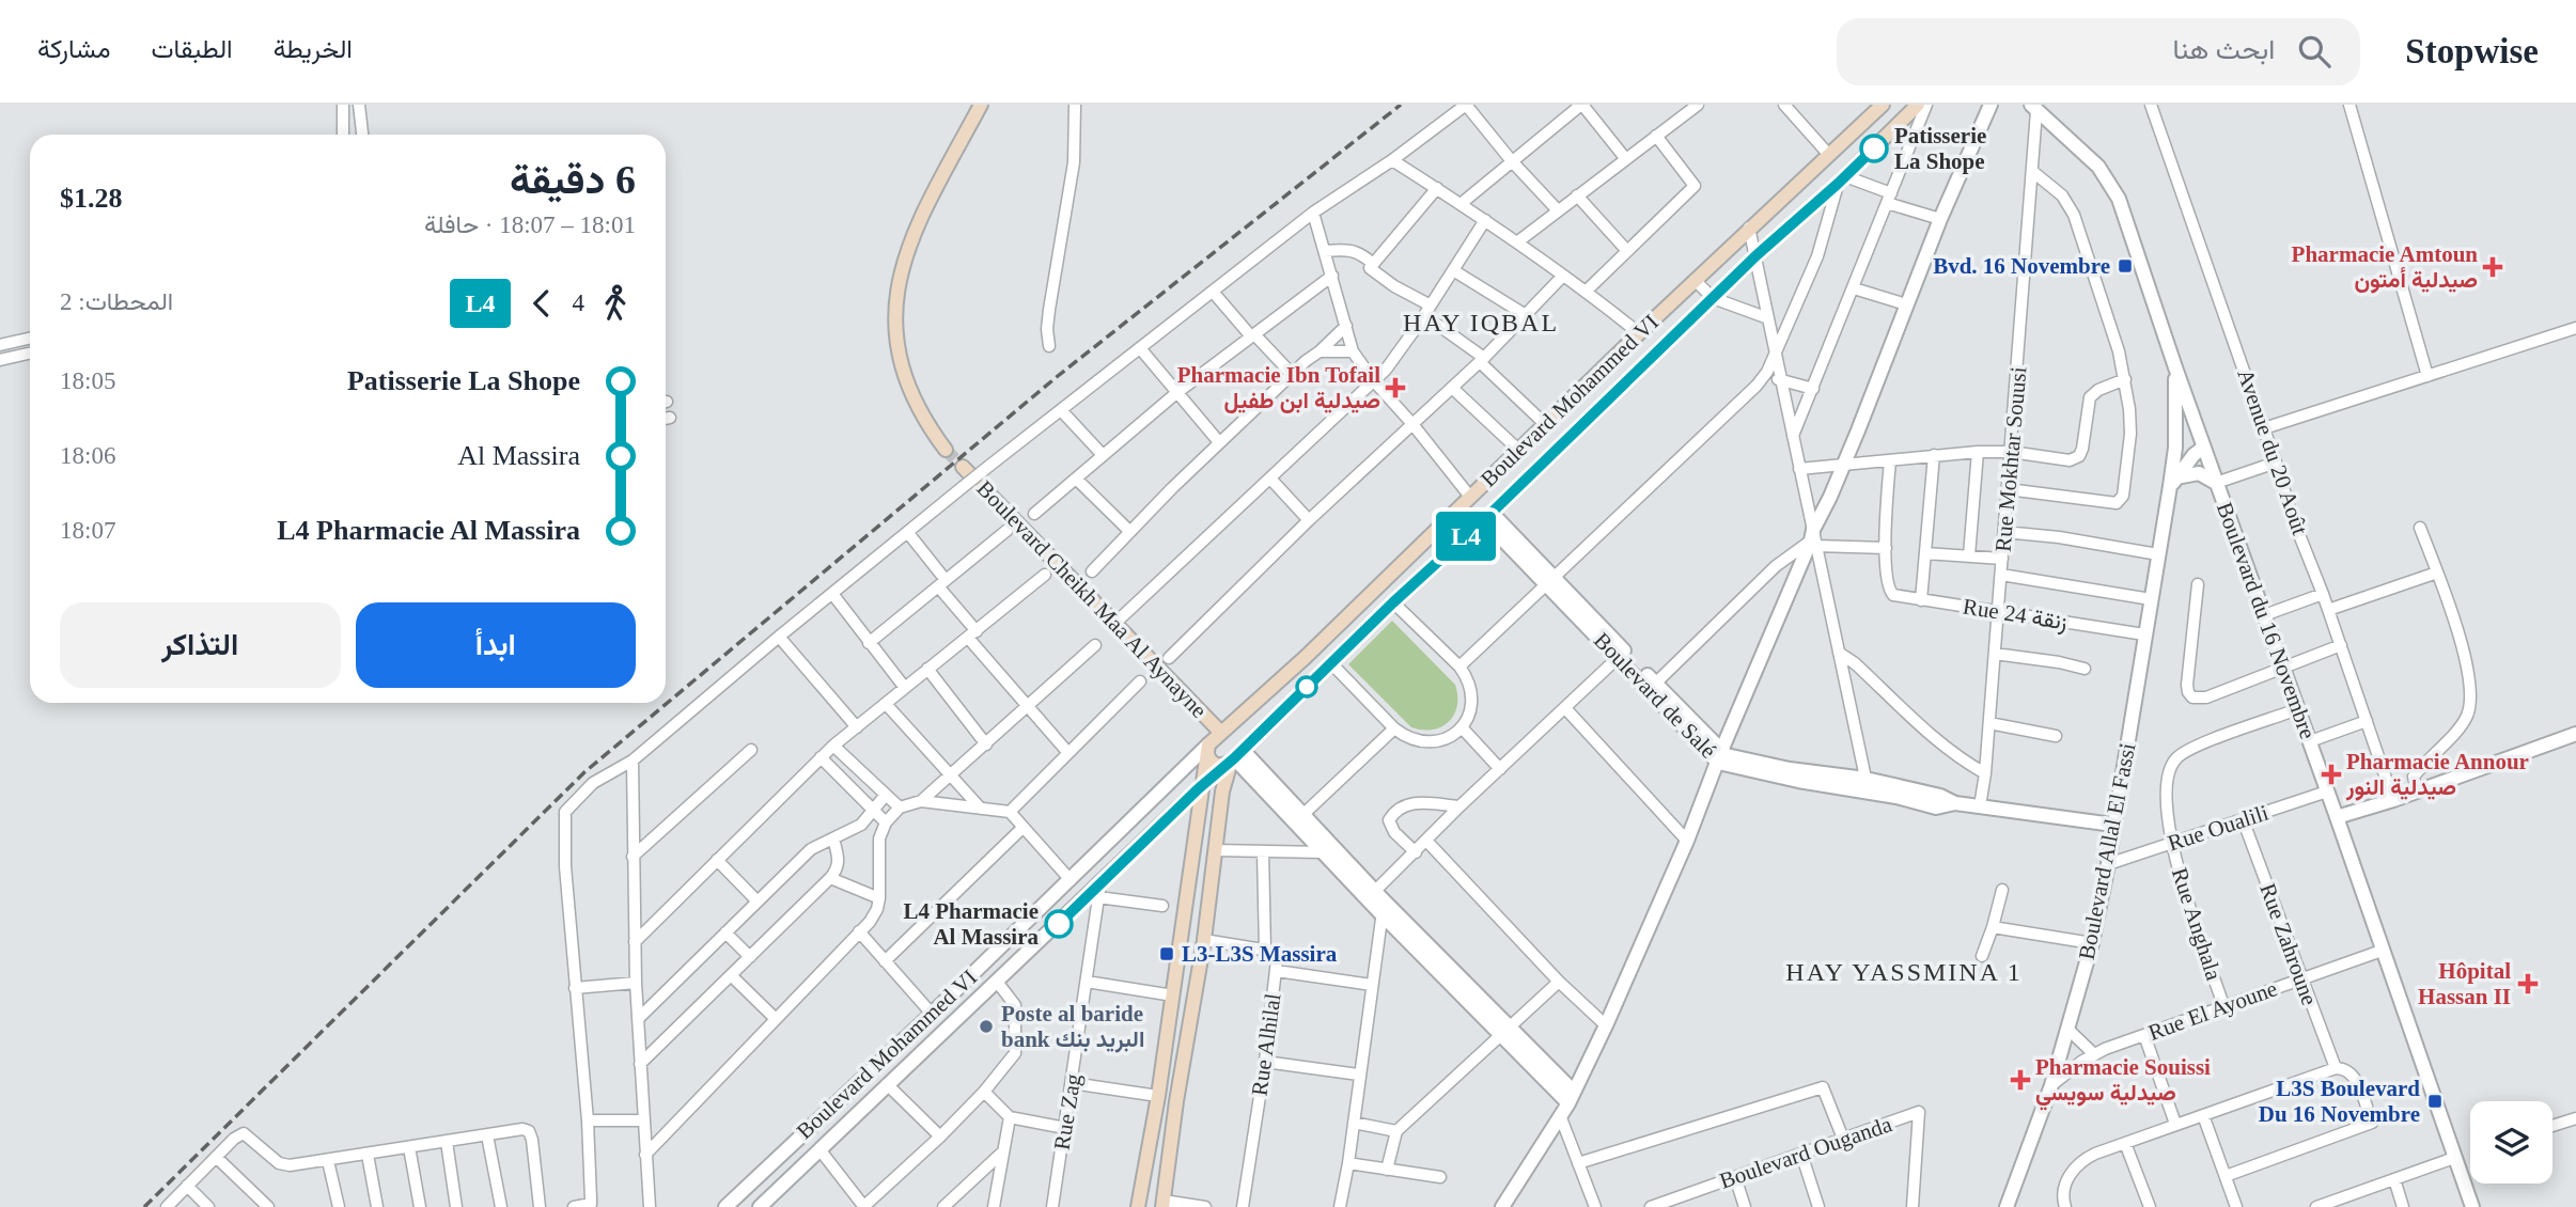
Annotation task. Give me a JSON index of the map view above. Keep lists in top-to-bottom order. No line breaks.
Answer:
{"streets":{"main road":["Boulevard Mohammed VI","Boulevard Cheikh Maa Al Aynayne"],"street":["Avenue du 20 Août","Rue Mokhtar Souusi","Rue 24 زنقة","Boulevard du 16 Novembre","Boulevard de Salé","Rue Oualili","Boulevard Allal El Fassi","Rue Anghala","Rue Zahroune","Rue El Ayoune","Rue Alhilal","Rue Zag","Boulevard Ouganda"]},"crossings":[["Boulevard Mohammed VI","Boulevard Cheikh Maa Al Aynayne"],["Boulevard Mohammed VI","Boulevard de Salé"],["Boulevard Mohammed VI","Rue Zag"],["Rue Mokhtar Souusi","Rue 24 زنقة"],["Rue Mokhtar Souusi","Boulevard du 16 Novembre"],["Rue Mokhtar Souusi","Boulevard de Salé"],["Rue 24 زنقة","Boulevard Allal El Fassi"],["Boulevard du 16 Novembre","Rue Oualili"],["Boulevard du 16 Novembre","Boulevard Allal El Fassi"],["Boulevard du 16 Novembre","Rue Anghala"],["Boulevard du 16 Novembre","Rue El Ayoune"],["Boulevard de Salé","Boulevard Allal El Fassi"],["Rue Oualili","Boulevard Allal El Fassi"],["Rue Oualili","Rue Anghala"],["Rue Oualili","Rue Zahroune"],["Boulevard Allal El Fassi","Rue El Ayoune"],["Rue Anghala","Rue El Ayoune"],["Rue Zahroune","Rue El Ayoune"]],"districts":["HAY IQBAL","HAY YASSMINA 1"],"places":{"other":["Patisserie La Shope","L4 Pharmacie Al Massira","Poste al baride bank البريد بنك"],"transit":["Bvd. 16 Novembre","L3-L3S Massira","L3S Boulevard Du 16 Novembre"],"health":["Pharmacie Amtoun صيدلية أمتون","Pharmacie Ibn Tofail صيدلية ابن طفيل","Pharmacie Annour صيدلية النور","Hôpital Hassan II","Pharmacie Souissi صيدلية سويسي"]},"lines":["bus line L4"],"page":{"header":"Stopwise","search":"ابحث هنا","nav":["الخريطة","الطبقات","مشاركة"],"on_map":"L4","heading":["6 دقيقة","18:01 – 18:07 · حافلة","$1.28"],"legs":["4","L4","المحطات: 2"],"list":[{"name":"Patisserie La Shope","value":"18:05"},{"name":"Al Massira","value":"18:06"},{"name":"L4 Pharmacie Al Massira","value":"18:07"}],"buttons":["ابدأ","التذاكر"]}}
